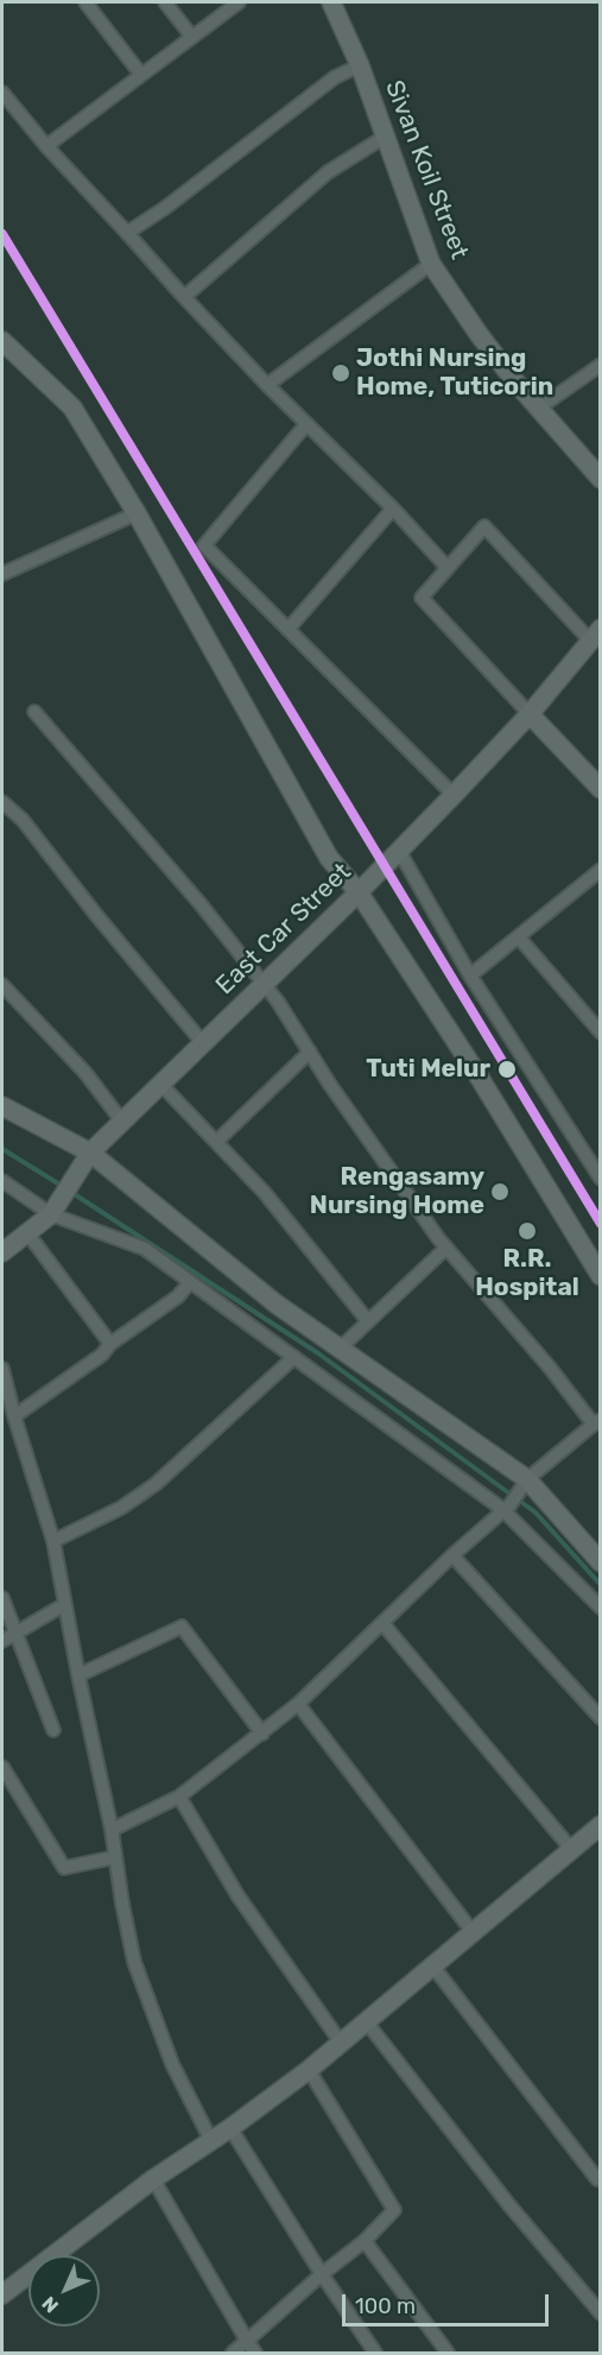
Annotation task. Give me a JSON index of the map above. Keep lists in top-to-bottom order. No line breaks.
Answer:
{"streets":{"street":["Sivan Koil Street","East Car Street"]},"places":["Jothi Nursing Home, Tuticorin","Tuti Melur","Rengasamy Nursing Home","R.R. Hospital"],"scale_bar":"100 m","north":"bottom left"}
